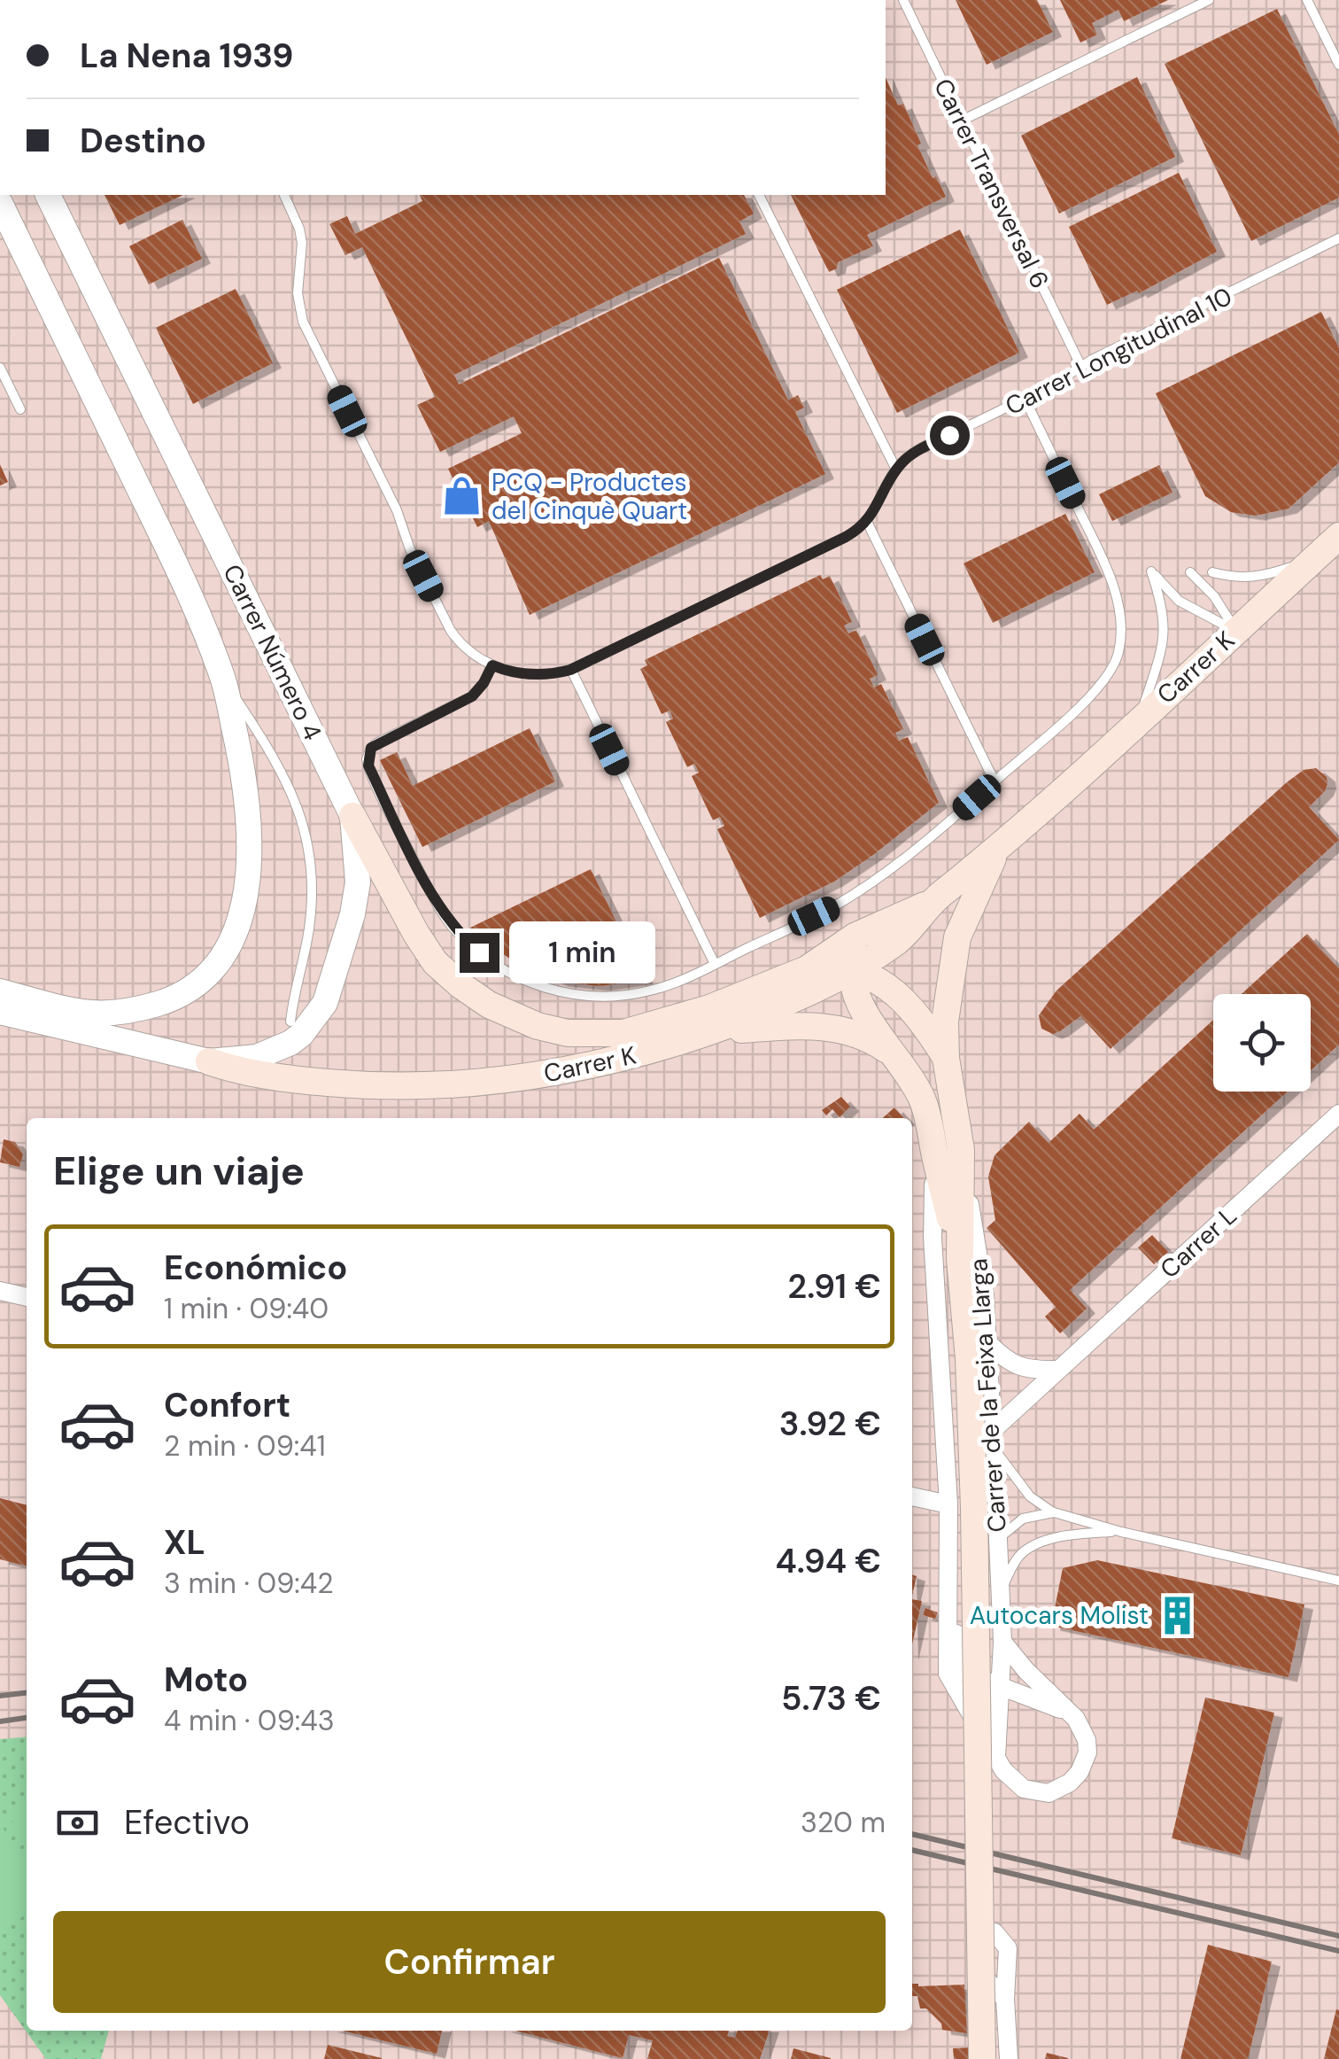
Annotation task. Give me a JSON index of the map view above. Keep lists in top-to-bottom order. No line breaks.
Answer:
{"streets":{"main road":["Carrer K","Carrer de la Feixa Llarga"],"street":["Carrer Número 4","Carrer L"],"lane":["Carrer Transversal 6","Carrer Longitudinal 10"]},"crossings":[["Carrer Transversal 6","Carrer Longitudinal 10"],["Carrer Número 4","Carrer K"],["Carrer K","Carrer de la Feixa Llarga"],["Carrer L","Carrer de la Feixa Llarga"]],"places":{"shop":["PCQ - Productes del Cinquè Quart"],"building":["Autocars Molist"]},"page":{"banner":["La Nena 1939","Destino"],"bubble":"1 min","heading":"Elige un viaje","list":[{"name":"Económico","note":"1 min · 09:40","value":"2.91 €"},{"name":"Confort","note":"2 min · 09:41","value":"3.92 €"},{"name":"XL","note":"3 min · 09:42","value":"4.94 €"},{"name":"Moto","note":"4 min · 09:43","value":"5.73 €"}],"pay":["Efectivo","320 m"],"buttons":"Confirmar"}}
